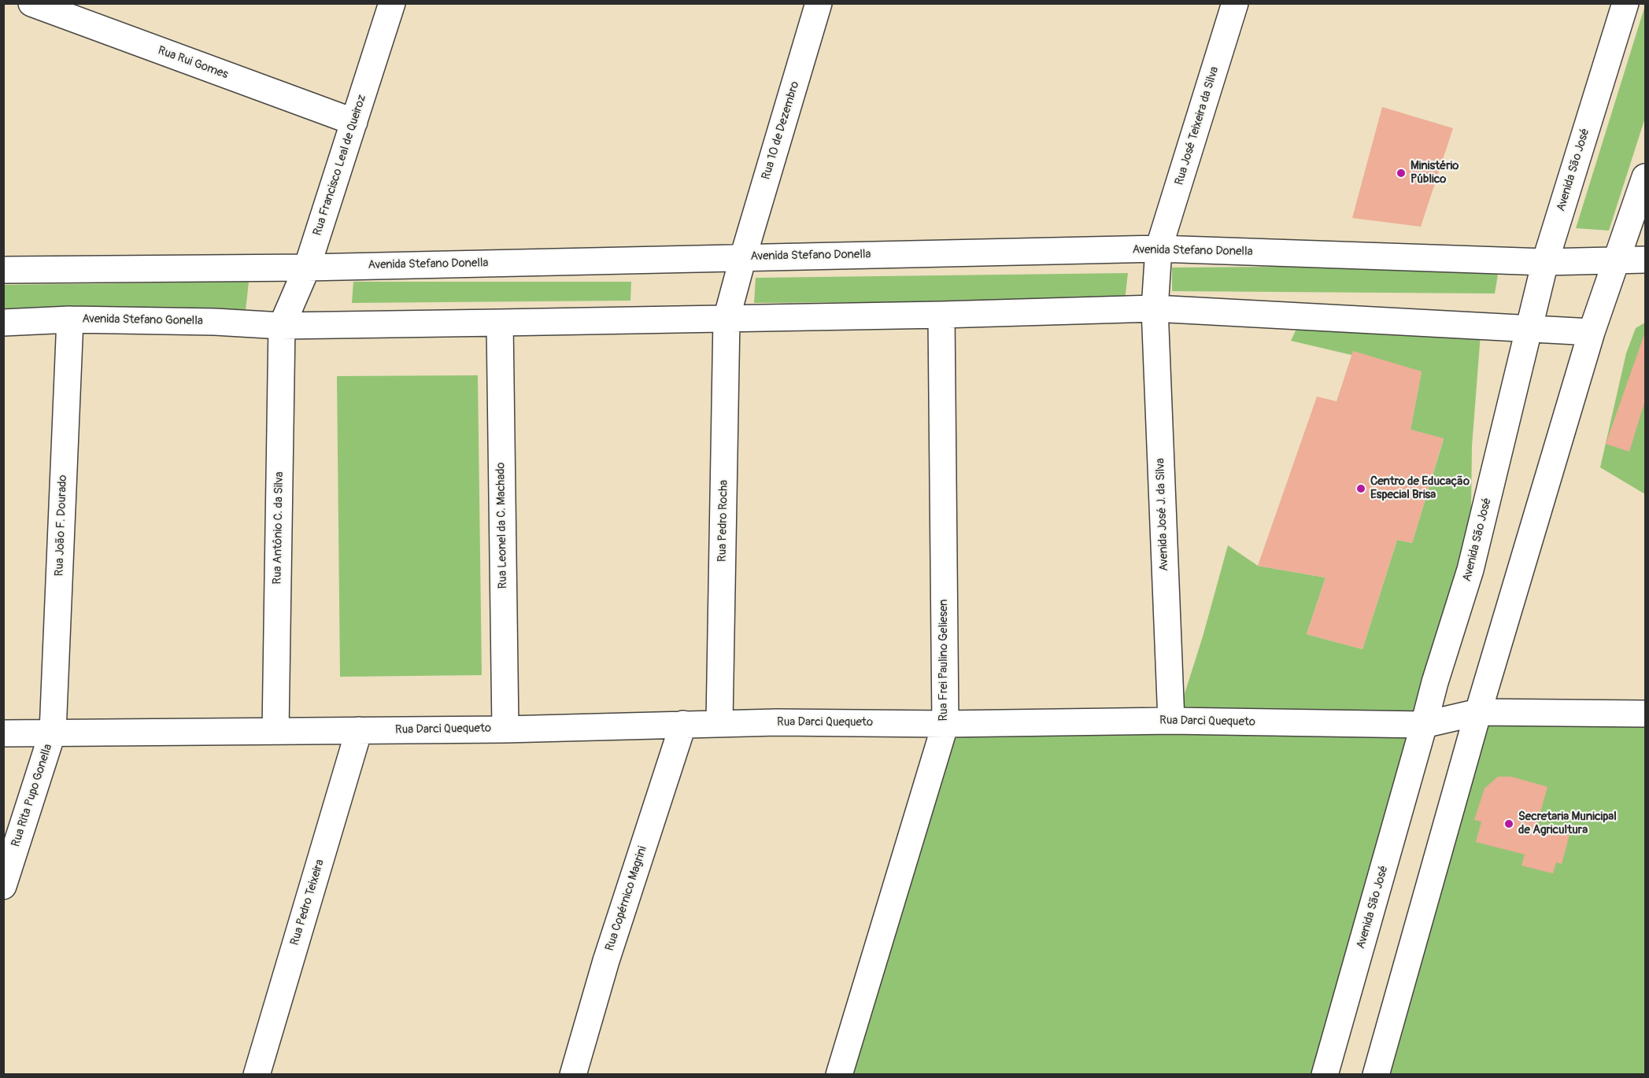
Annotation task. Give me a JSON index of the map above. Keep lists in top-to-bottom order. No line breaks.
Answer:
{"streets":{"street":["Rua Rui Gomes","Rua José Teixeira da Silva","Rua 10 de Dezembro","Rua Francisco Leal de Queiroz","Avenida São José","Avenida Stefano Donella","Avenida Stefano Gonella","Avenida José J. da Silva","Rua Pedro Rocha","Rua João F. Dourado","Rua Leonel da C. Machado","Rua Antônio C. da Silva","Rua Frei Paulino Geliesen","Rua Darci Quequeto","Rua Rita Pupo Gonella","Rua Copérnico Magrini","Rua Pedro Teixeira"]},"crossings":[["Rua Rui Gomes","Rua Francisco Leal de Queiroz"],["Rua José Teixeira da Silva","Avenida Stefano Donella"],["Rua José Teixeira da Silva","Avenida José J. da Silva"],["Rua 10 de Dezembro","Avenida Stefano Donella"],["Rua 10 de Dezembro","Rua Pedro Rocha"],["Rua Francisco Leal de Queiroz","Avenida Stefano Donella"],["Rua Francisco Leal de Queiroz","Avenida Stefano Gonella"],["Rua Francisco Leal de Queiroz","Rua Antônio C. da Silva"],["Avenida São José","Avenida Stefano Donella"],["Avenida São José","Rua Darci Quequeto"],["Avenida Stefano Gonella","Rua João F. Dourado"],["Avenida Stefano Gonella","Rua Antônio C. da Silva"],["Avenida José J. da Silva","Rua Darci Quequeto"],["Rua Pedro Rocha","Rua Darci Quequeto"],["Rua João F. Dourado","Rua Darci Quequeto"],["Rua João F. Dourado","Rua Rita Pupo Gonella"],["Rua Leonel da C. Machado","Rua Darci Quequeto"],["Rua Antônio C. da Silva","Rua Darci Quequeto"],["Rua Frei Paulino Geliesen","Rua Darci Quequeto"],["Rua Darci Quequeto","Rua Rita Pupo Gonella"],["Rua Darci Quequeto","Rua Copérnico Magrini"],["Rua Darci Quequeto","Rua Pedro Teixeira"]],"places":["Ministério Público","Centro de Educação Especial Brisa","Secretaria Municipal de Agricultura"]}
